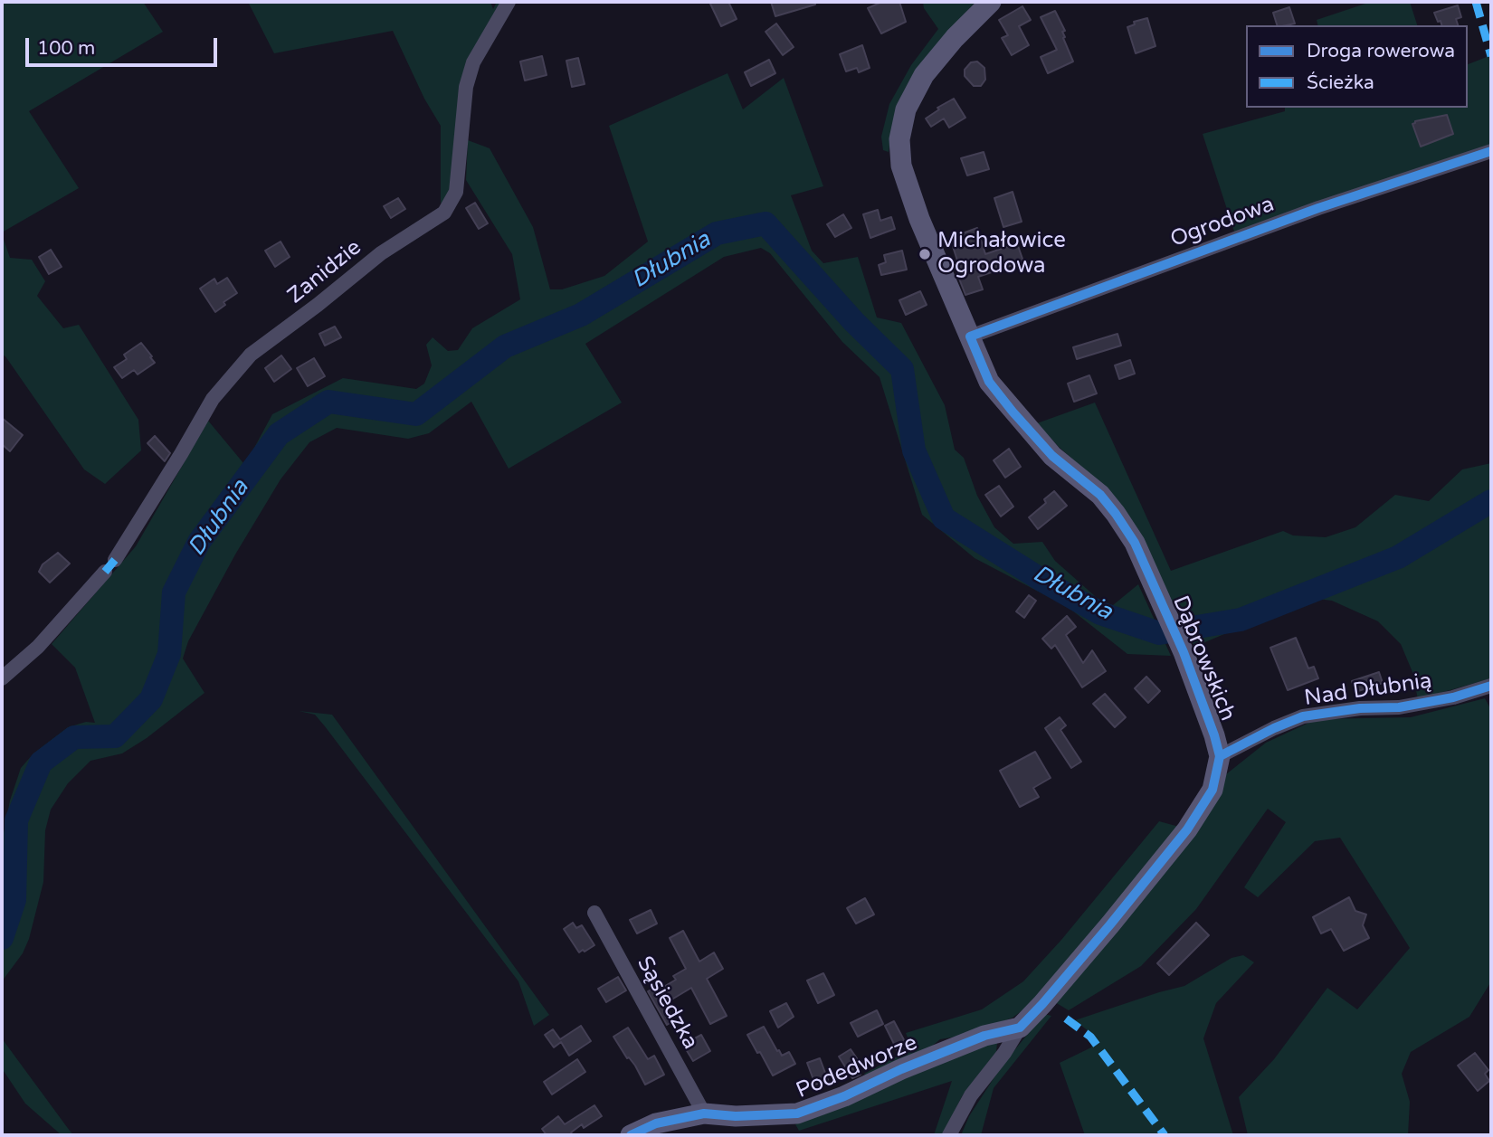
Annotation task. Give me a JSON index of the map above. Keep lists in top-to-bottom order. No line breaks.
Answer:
{"streets":{"street":["Ogrodowa","Zanidzie","Dąbrowskich","Nad Dłubnią","Sąsiedzka","Podedworze"]},"crossings":[["Ogrodowa","Dąbrowskich"],["Dąbrowskich","Nad Dłubnią"],["Dąbrowskich","Podedworze"],["Sąsiedzka","Podedworze"]],"water":["Dłubnia"],"places":["Michałowice Ogrodowa"],"legend":["Droga rowerowa","Ścieżka"],"scale_bar":"100 m"}
